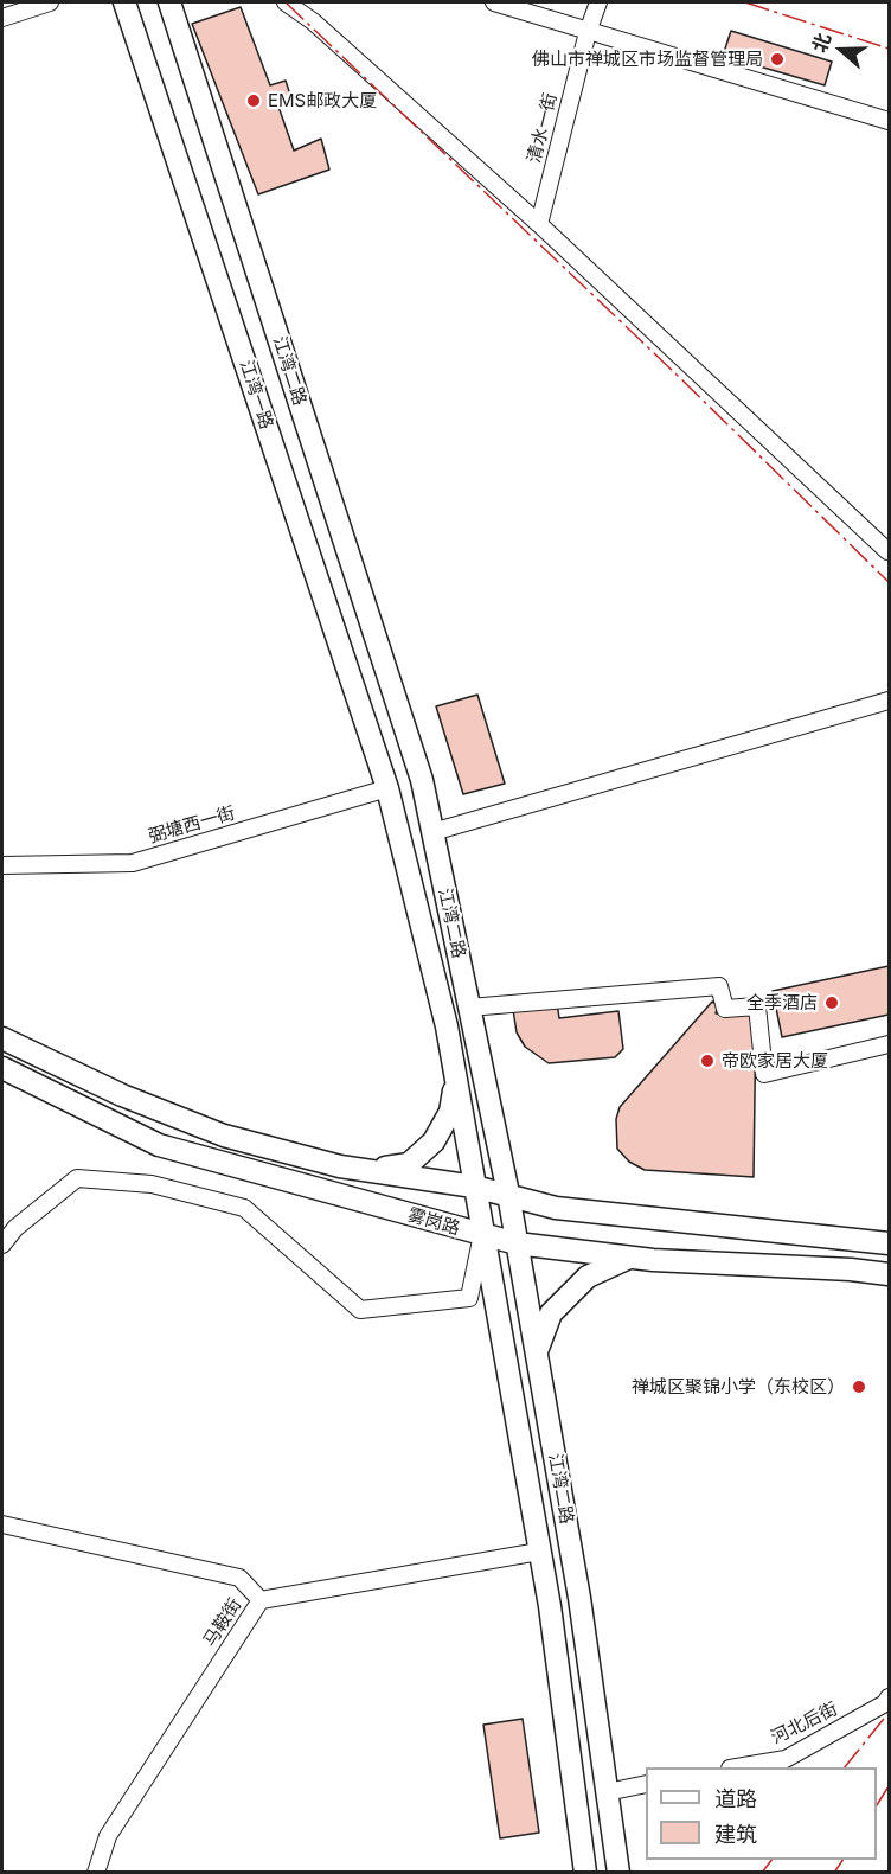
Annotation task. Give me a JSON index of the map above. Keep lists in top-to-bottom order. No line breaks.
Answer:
{"streets":{"main road":["江湾二路","江湾一路","雾岗路"],"street":["清水一街","弼塘西一街","马鞍街","河北后街"]},"crossings":[["江湾二路","江湾一路"],["江湾二路","弼塘西一街"],["江湾二路","雾岗路"],["江湾二路","马鞍街"],["江湾一路","弼塘西一街"]],"places":["佛山市禅城区市场监督管理局","EMS邮政大厦","全季酒店","帝欧家居大厦","禅城区聚锦小学（东校区）"],"legend":["道路","建筑"],"north":"left"}
